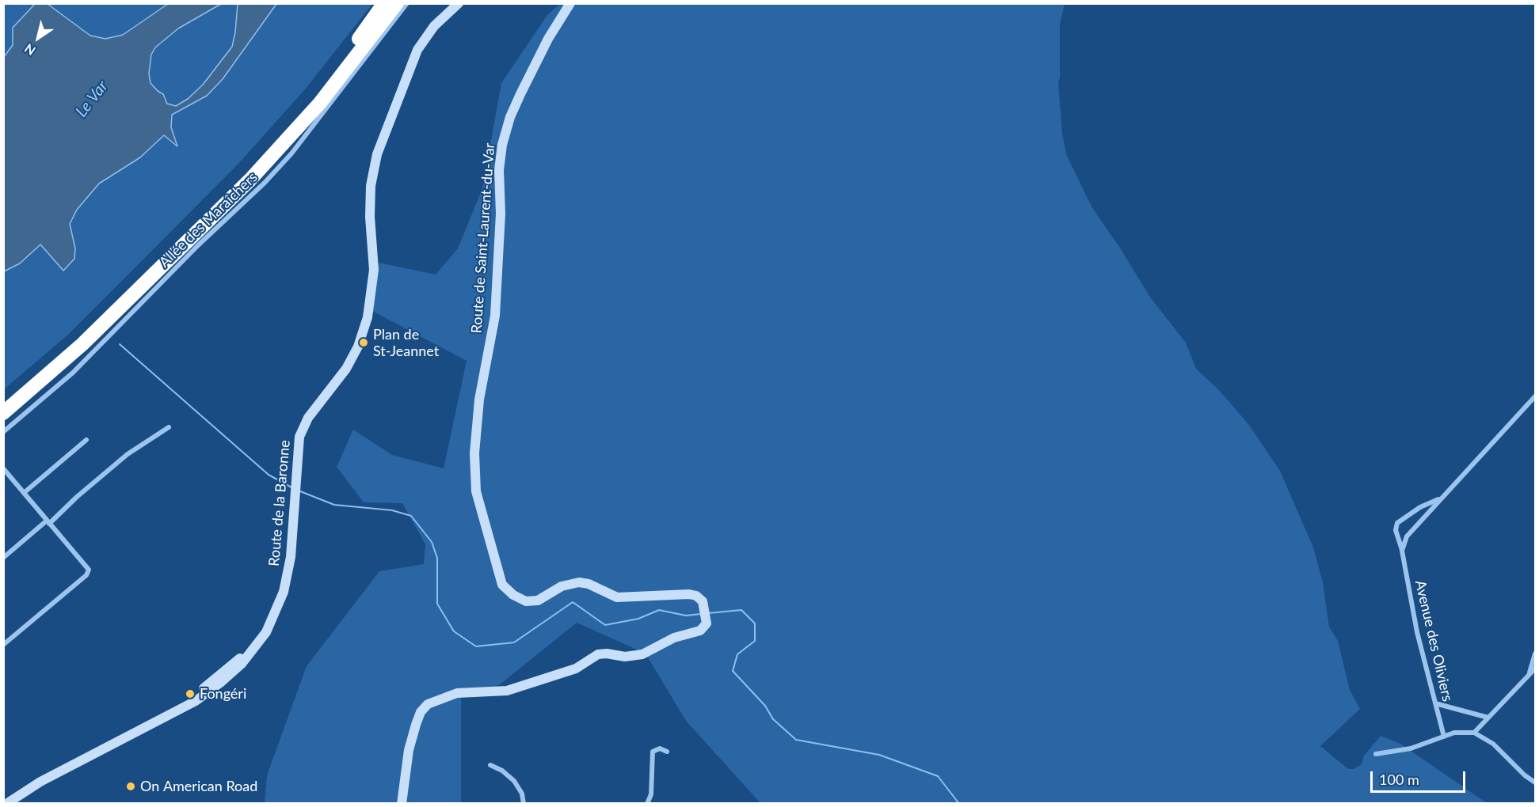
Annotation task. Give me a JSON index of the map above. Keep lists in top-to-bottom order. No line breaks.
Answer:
{"streets":{"street":["Allée des Maraîchers","Route de Saint-Laurent-du-Var","Route de la Baronne","Avenue des Oliviers"]},"water":["Le Var"],"places":["Plan de St-Jeannet","Fongéri","On American Road"],"scale_bar":"100 m","north":"bottom left"}
